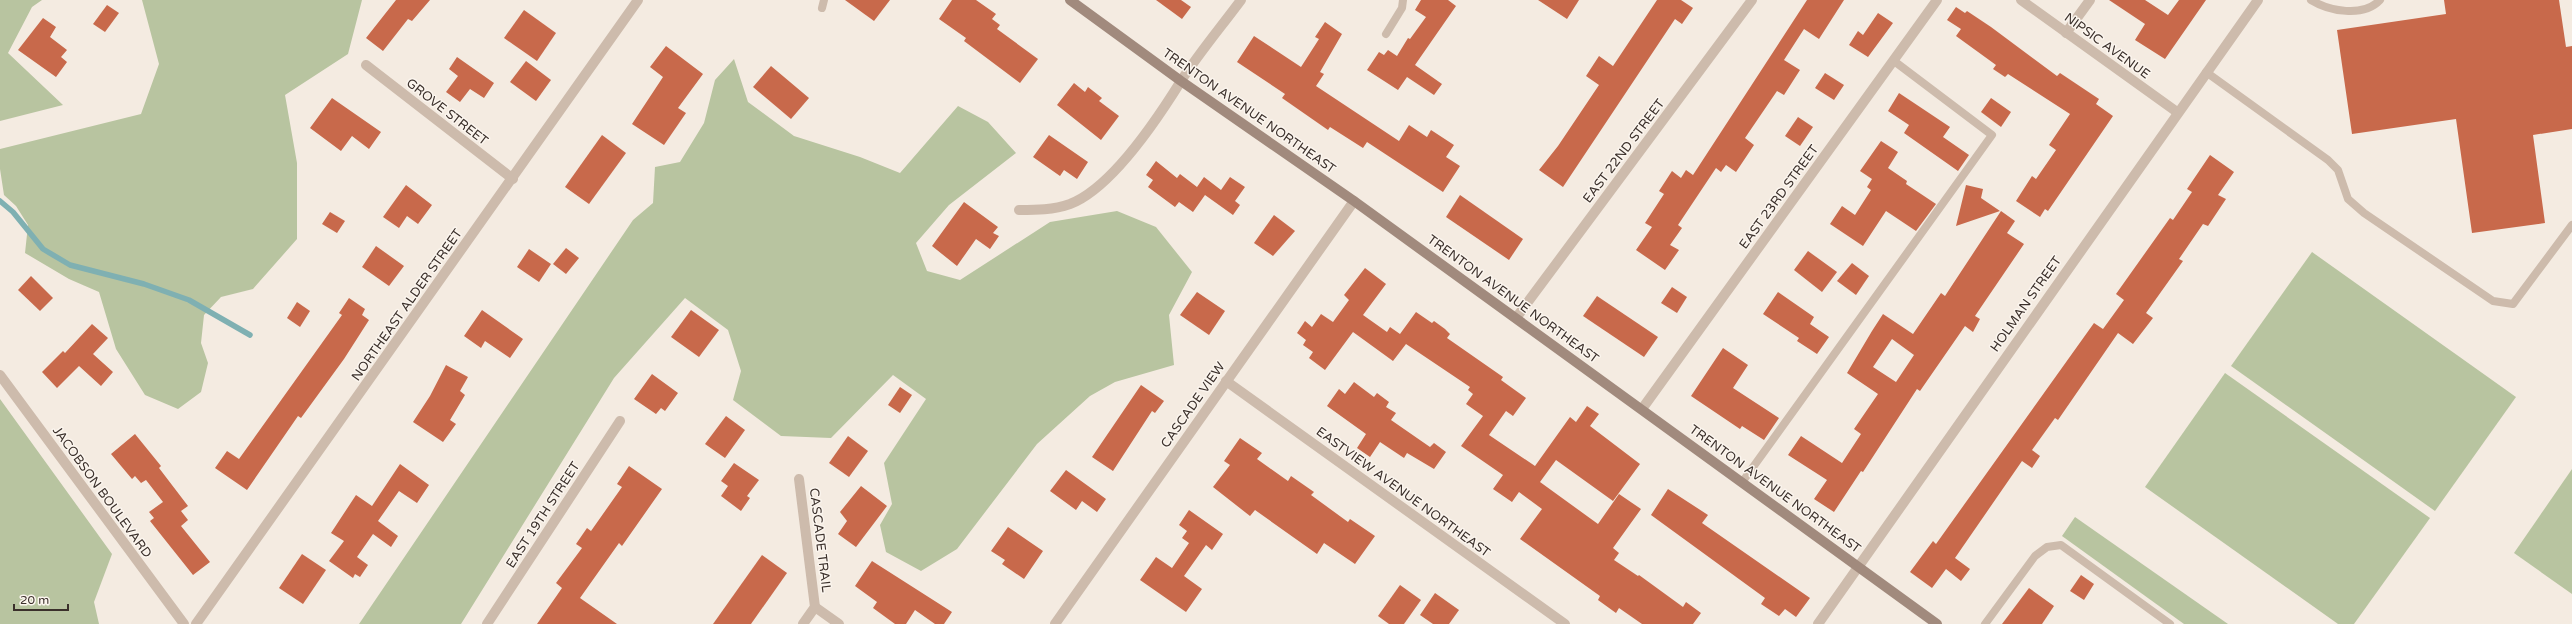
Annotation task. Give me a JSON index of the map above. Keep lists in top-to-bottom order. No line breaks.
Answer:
{"streets":{"main road":["TRENTON AVENUE NORTHEAST"],"street":["NIPSIC AVENUE","GROVE STREET","EAST 22ND STREET","EAST 23RD STREET","HOLMAN STREET","NORTHEAST ALDER STREET","CASCADE VIEW","JACOBSON BOULEVARD","EASTVIEW AVENUE NORTHEAST","EAST 19TH STREET","CASCADE TRAIL"]},"crossings":[["NIPSIC AVENUE","HOLMAN STREET"],["TRENTON AVENUE NORTHEAST","EAST 22ND STREET"],["TRENTON AVENUE NORTHEAST","EAST 23RD STREET"],["TRENTON AVENUE NORTHEAST","HOLMAN STREET"],["TRENTON AVENUE NORTHEAST","CASCADE VIEW"],["GROVE STREET","NORTHEAST ALDER STREET"],["CASCADE VIEW","EASTVIEW AVENUE NORTHEAST"]],"scale_bar":"20 m"}
